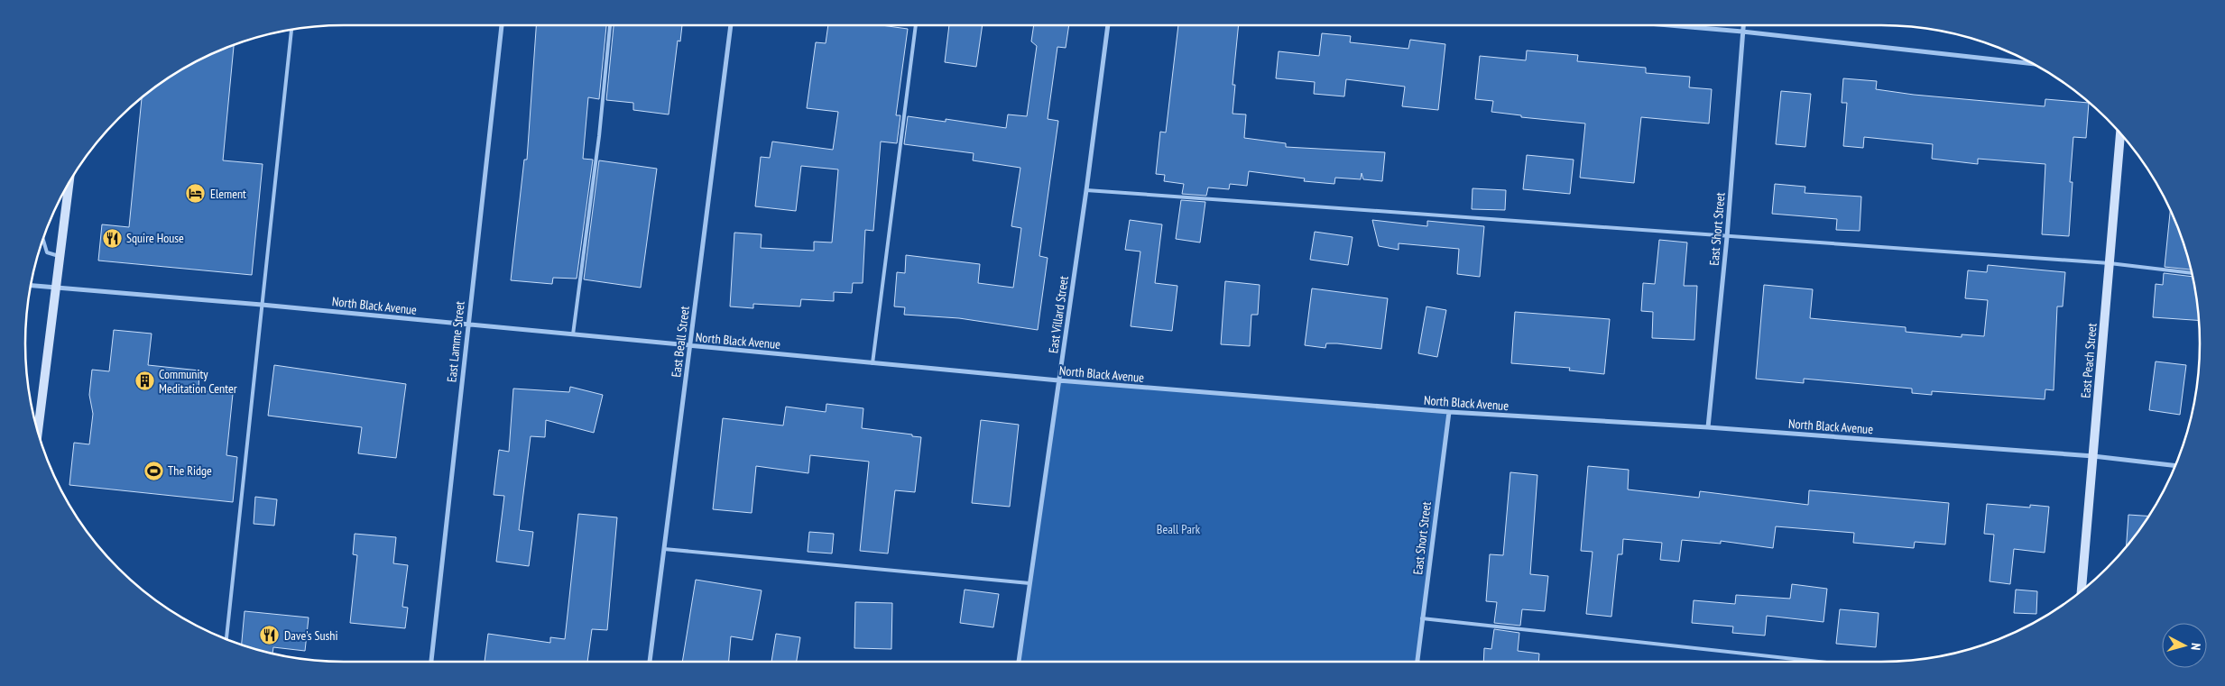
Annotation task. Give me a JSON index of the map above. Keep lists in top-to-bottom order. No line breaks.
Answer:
{"streets":{"main road":["East Peach Street"],"street":["East Short Street","North Black Avenue","East Villard Street","East Lamme Street","East Beall Street"]},"crossings":[["East Short Street","North Black Avenue"],["North Black Avenue","East Villard Street"],["North Black Avenue","East Lamme Street"],["North Black Avenue","East Beall Street"],["North Black Avenue","East Peach Street"]],"parks":["Beall Park"],"places":{"hotel":["Element"],"restaurant":["Squire House","Dave's Sushi"],"building":["Community Meditation Center"],"sports":["The Ridge"]},"north":"right"}
